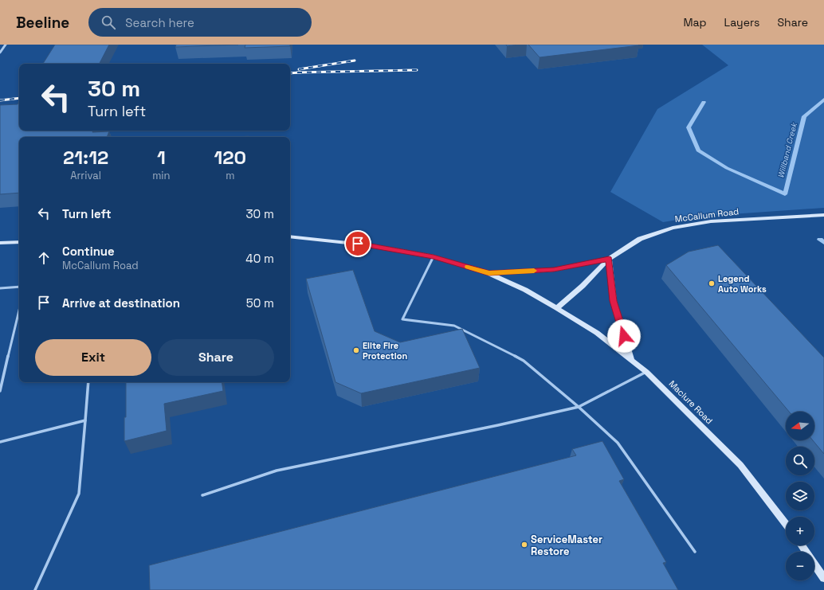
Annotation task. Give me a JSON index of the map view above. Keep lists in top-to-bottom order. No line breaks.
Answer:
{"streets":{"street":["McCallum Road","Maclure Road"]},"crossings":[["McCallum Road","Maclure Road"]],"water":["Willband Creek"],"places":["Legend Auto Works","Elite Fire Protection","ServiceMaster Restore"],"north":"left","page":{"header":"Beeline","search":"Search here","nav":["Map","Layers","Share"],"turn":["30 m","Turn left"],"eta":["21:12","Arrival","1","min","120","m"],"list":[{"name":"Turn left","value":"30 m"},{"name":"Continue","note":"McCallum Road","value":"40 m"},{"name":"Arrive at destination","value":"50 m"}],"buttons":["Exit","Share"],"map_buttons":["+","−"]}}
